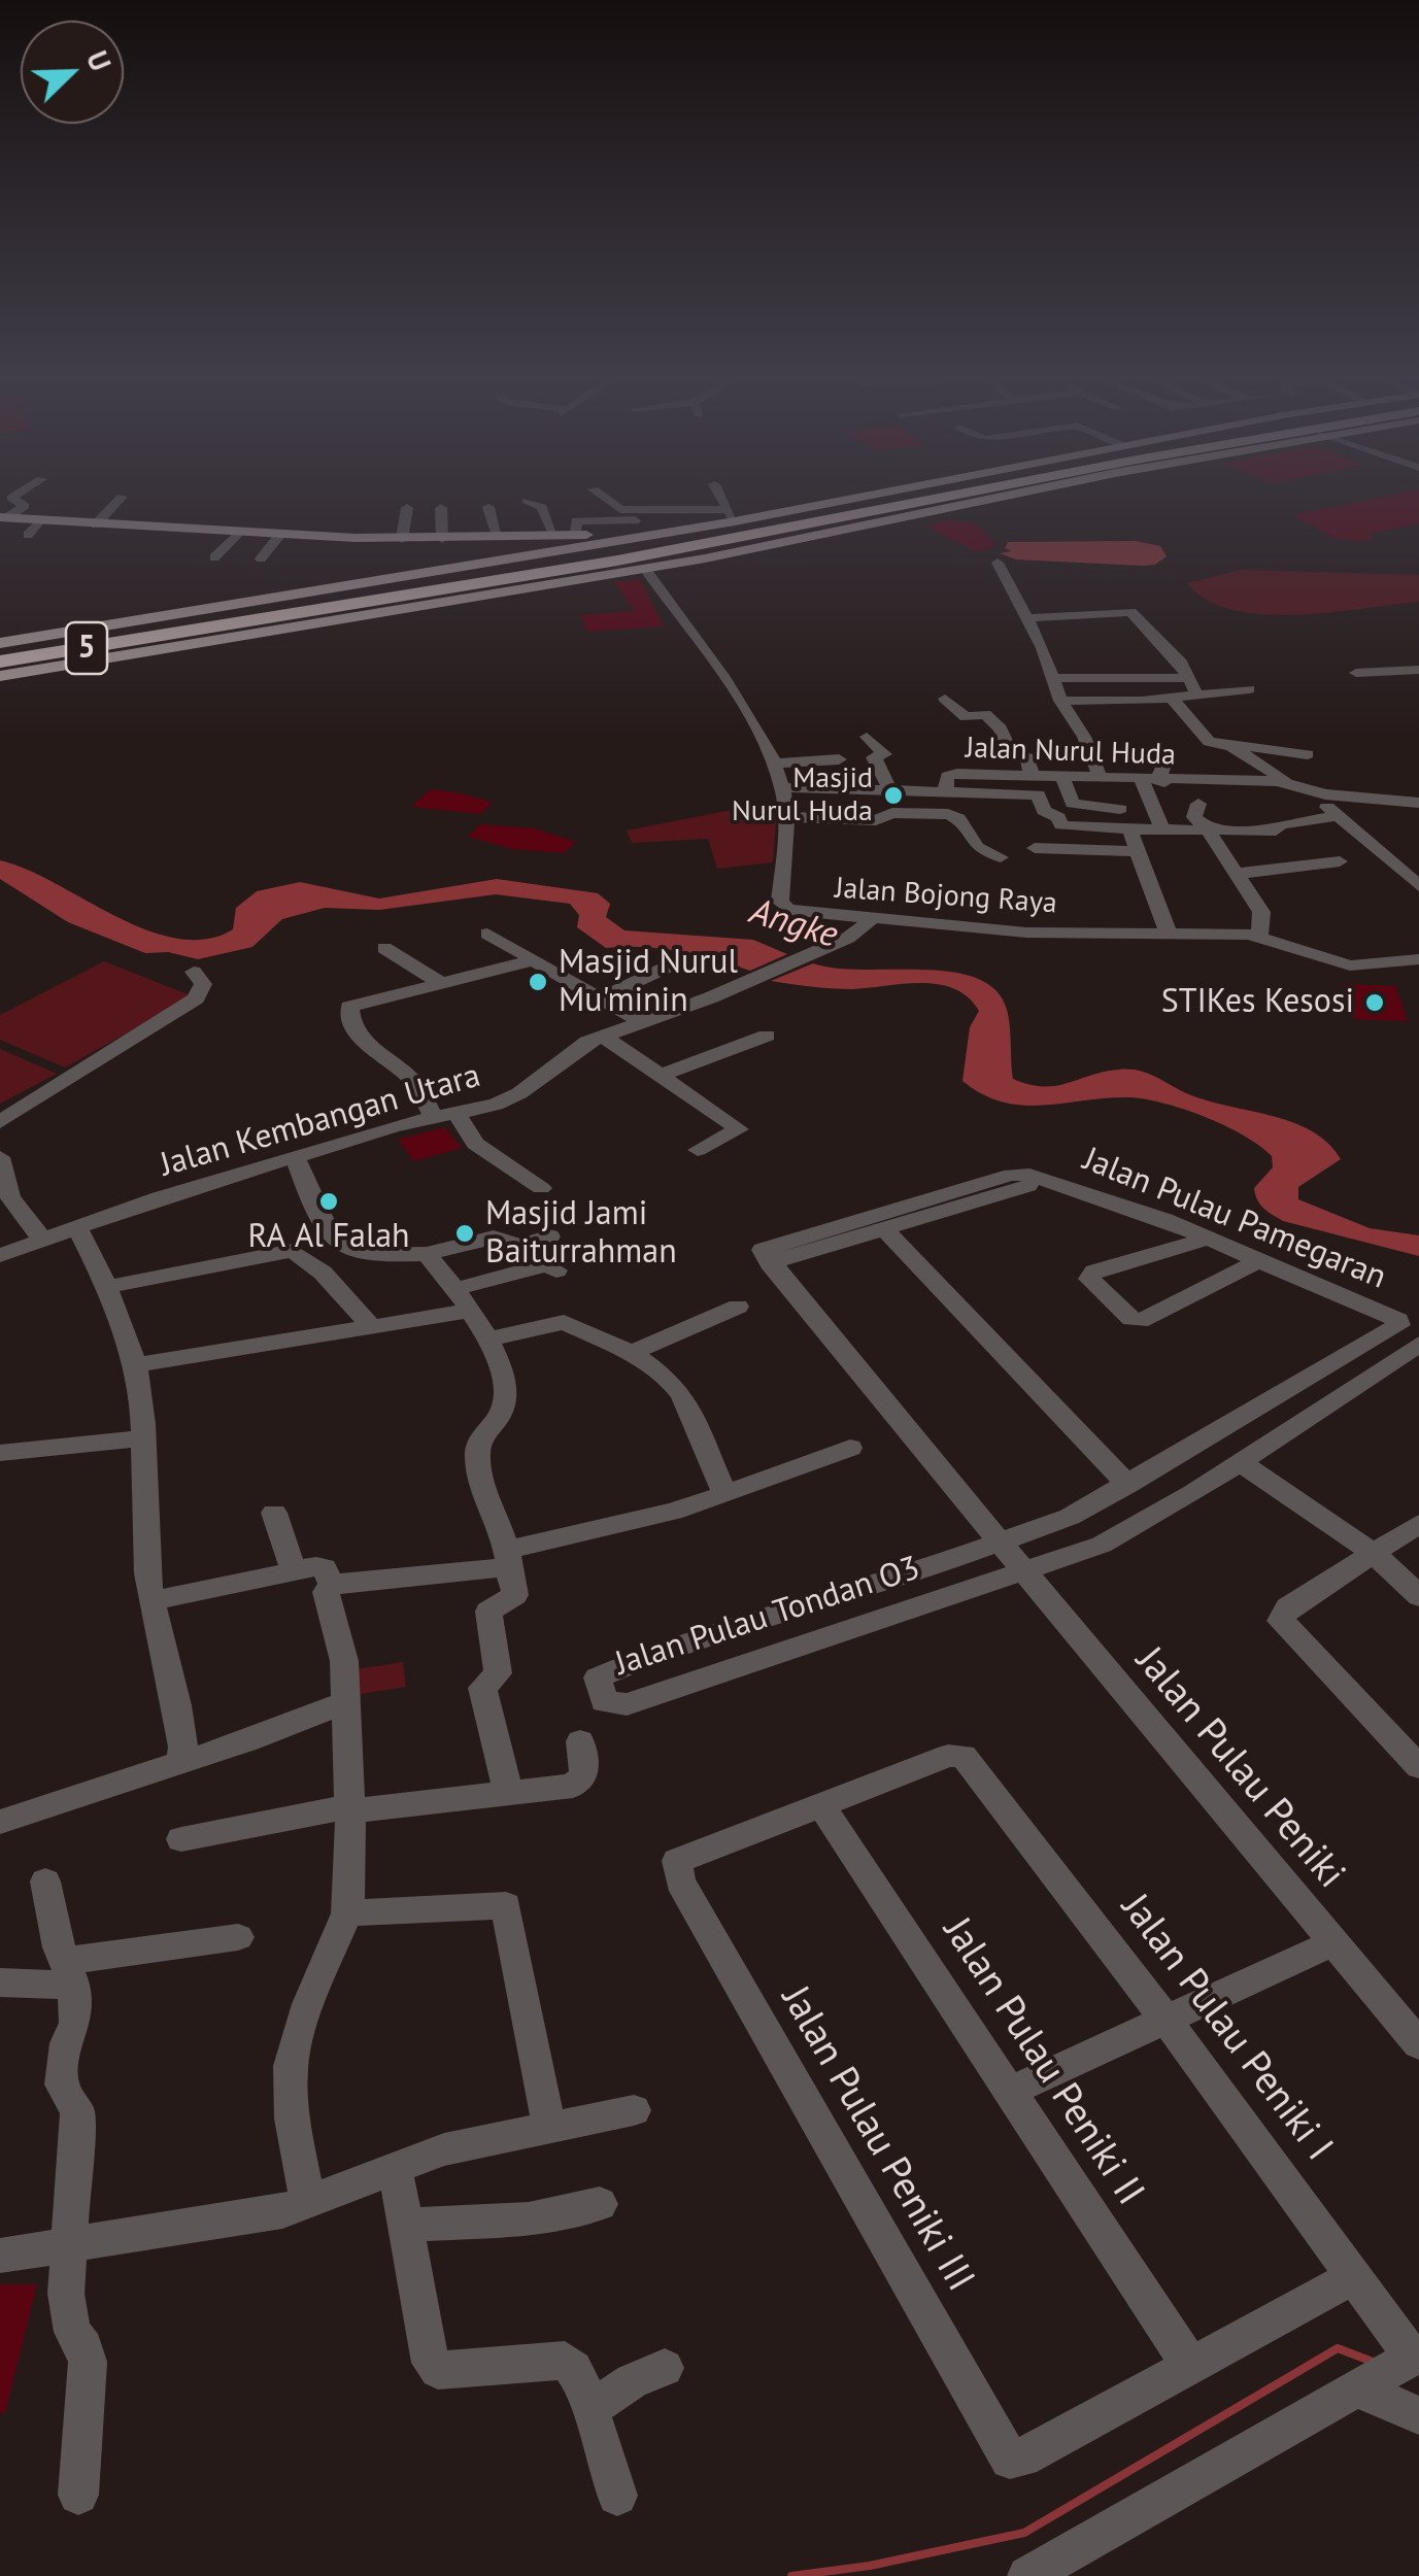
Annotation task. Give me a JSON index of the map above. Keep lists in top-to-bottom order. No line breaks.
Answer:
{"streets":{"highway":["5"],"street":["Jalan Nurul Huda","Jalan Bojong Raya","Jalan Kembangan Utara","Jalan Pulau Pamegaran","Jalan Pulau Tondan O3","Jalan Pulau Peniki","Jalan Pulau Peniki I","Jalan Pulau Peniki II","Jalan Pulau Peniki III"]},"crossings":[["Jalan Nurul Huda","Jalan Bojong Raya"],["Jalan Bojong Raya","Jalan Kembangan Utara"],["Jalan Pulau Pamegaran","Jalan Pulau Tondan O3"],["Jalan Pulau Pamegaran","Jalan Pulau Peniki"],["Jalan Pulau Tondan O3","Jalan Pulau Peniki"],["Jalan Pulau Peniki I","Jalan Pulau Peniki II"],["Jalan Pulau Peniki I","Jalan Pulau Peniki III"],["Jalan Pulau Peniki II","Jalan Pulau Peniki III"]],"water":["Angke"],"places":["Masjid Nurul Huda","Masjid Nurul Mu'minin","STIKes Kesosi","RA Al Falah","Masjid Jami Baiturrahman"],"north":"top right"}
